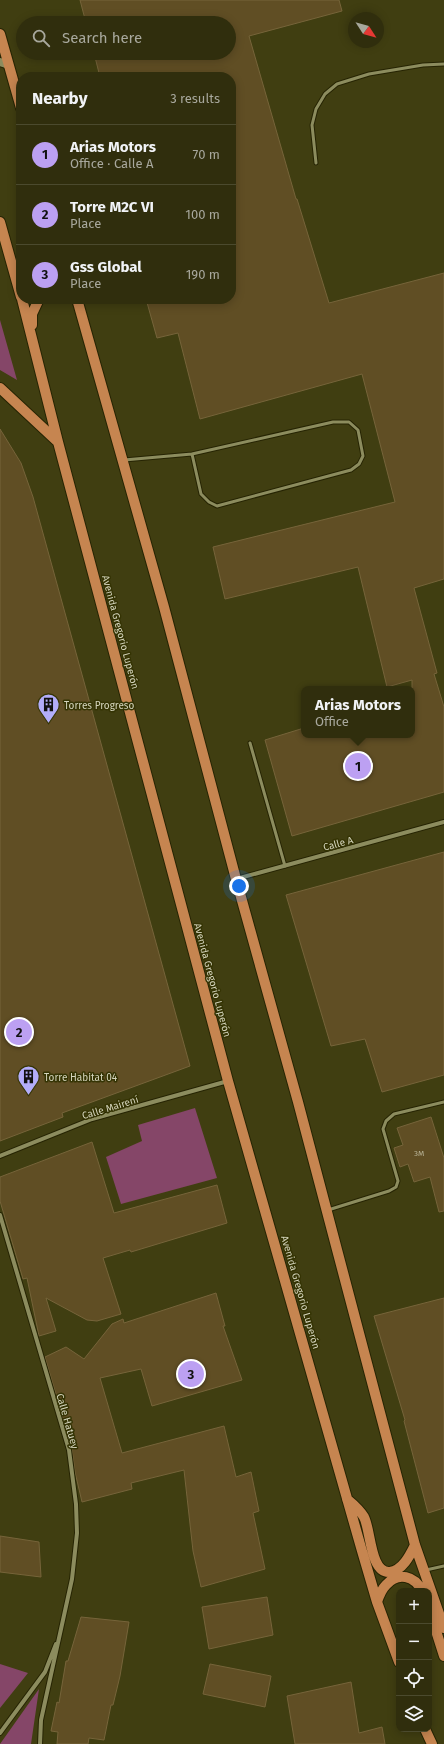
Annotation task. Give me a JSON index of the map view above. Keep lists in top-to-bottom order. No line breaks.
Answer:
{"streets":{"main road":["Avenida Gregorio Luperón"],"street":["Calle A","Calle Mairení","Calle Hatuey"]},"crossings":[["Avenida Gregorio Luperón","Calle Mairení"]],"places":{"building":["Torres Progreso","Torre Habitat 04"]},"house_numbers":["3M"],"north":"bottom right","page":{"search":"Search here","heading":["Nearby","3 results"],"list":[{"mark":"1","name":"Arias Motors","note":"Office · Calle A","value":"70 m"},{"mark":"2","name":"Torre M2C VI","note":"Place","value":"100 m"},{"mark":"3","name":"Gss Global","note":"Place","value":"190 m"}],"popup":["Arias Motors","Office"],"pins":["1","2","3"],"map_buttons":["+","−"]}}
